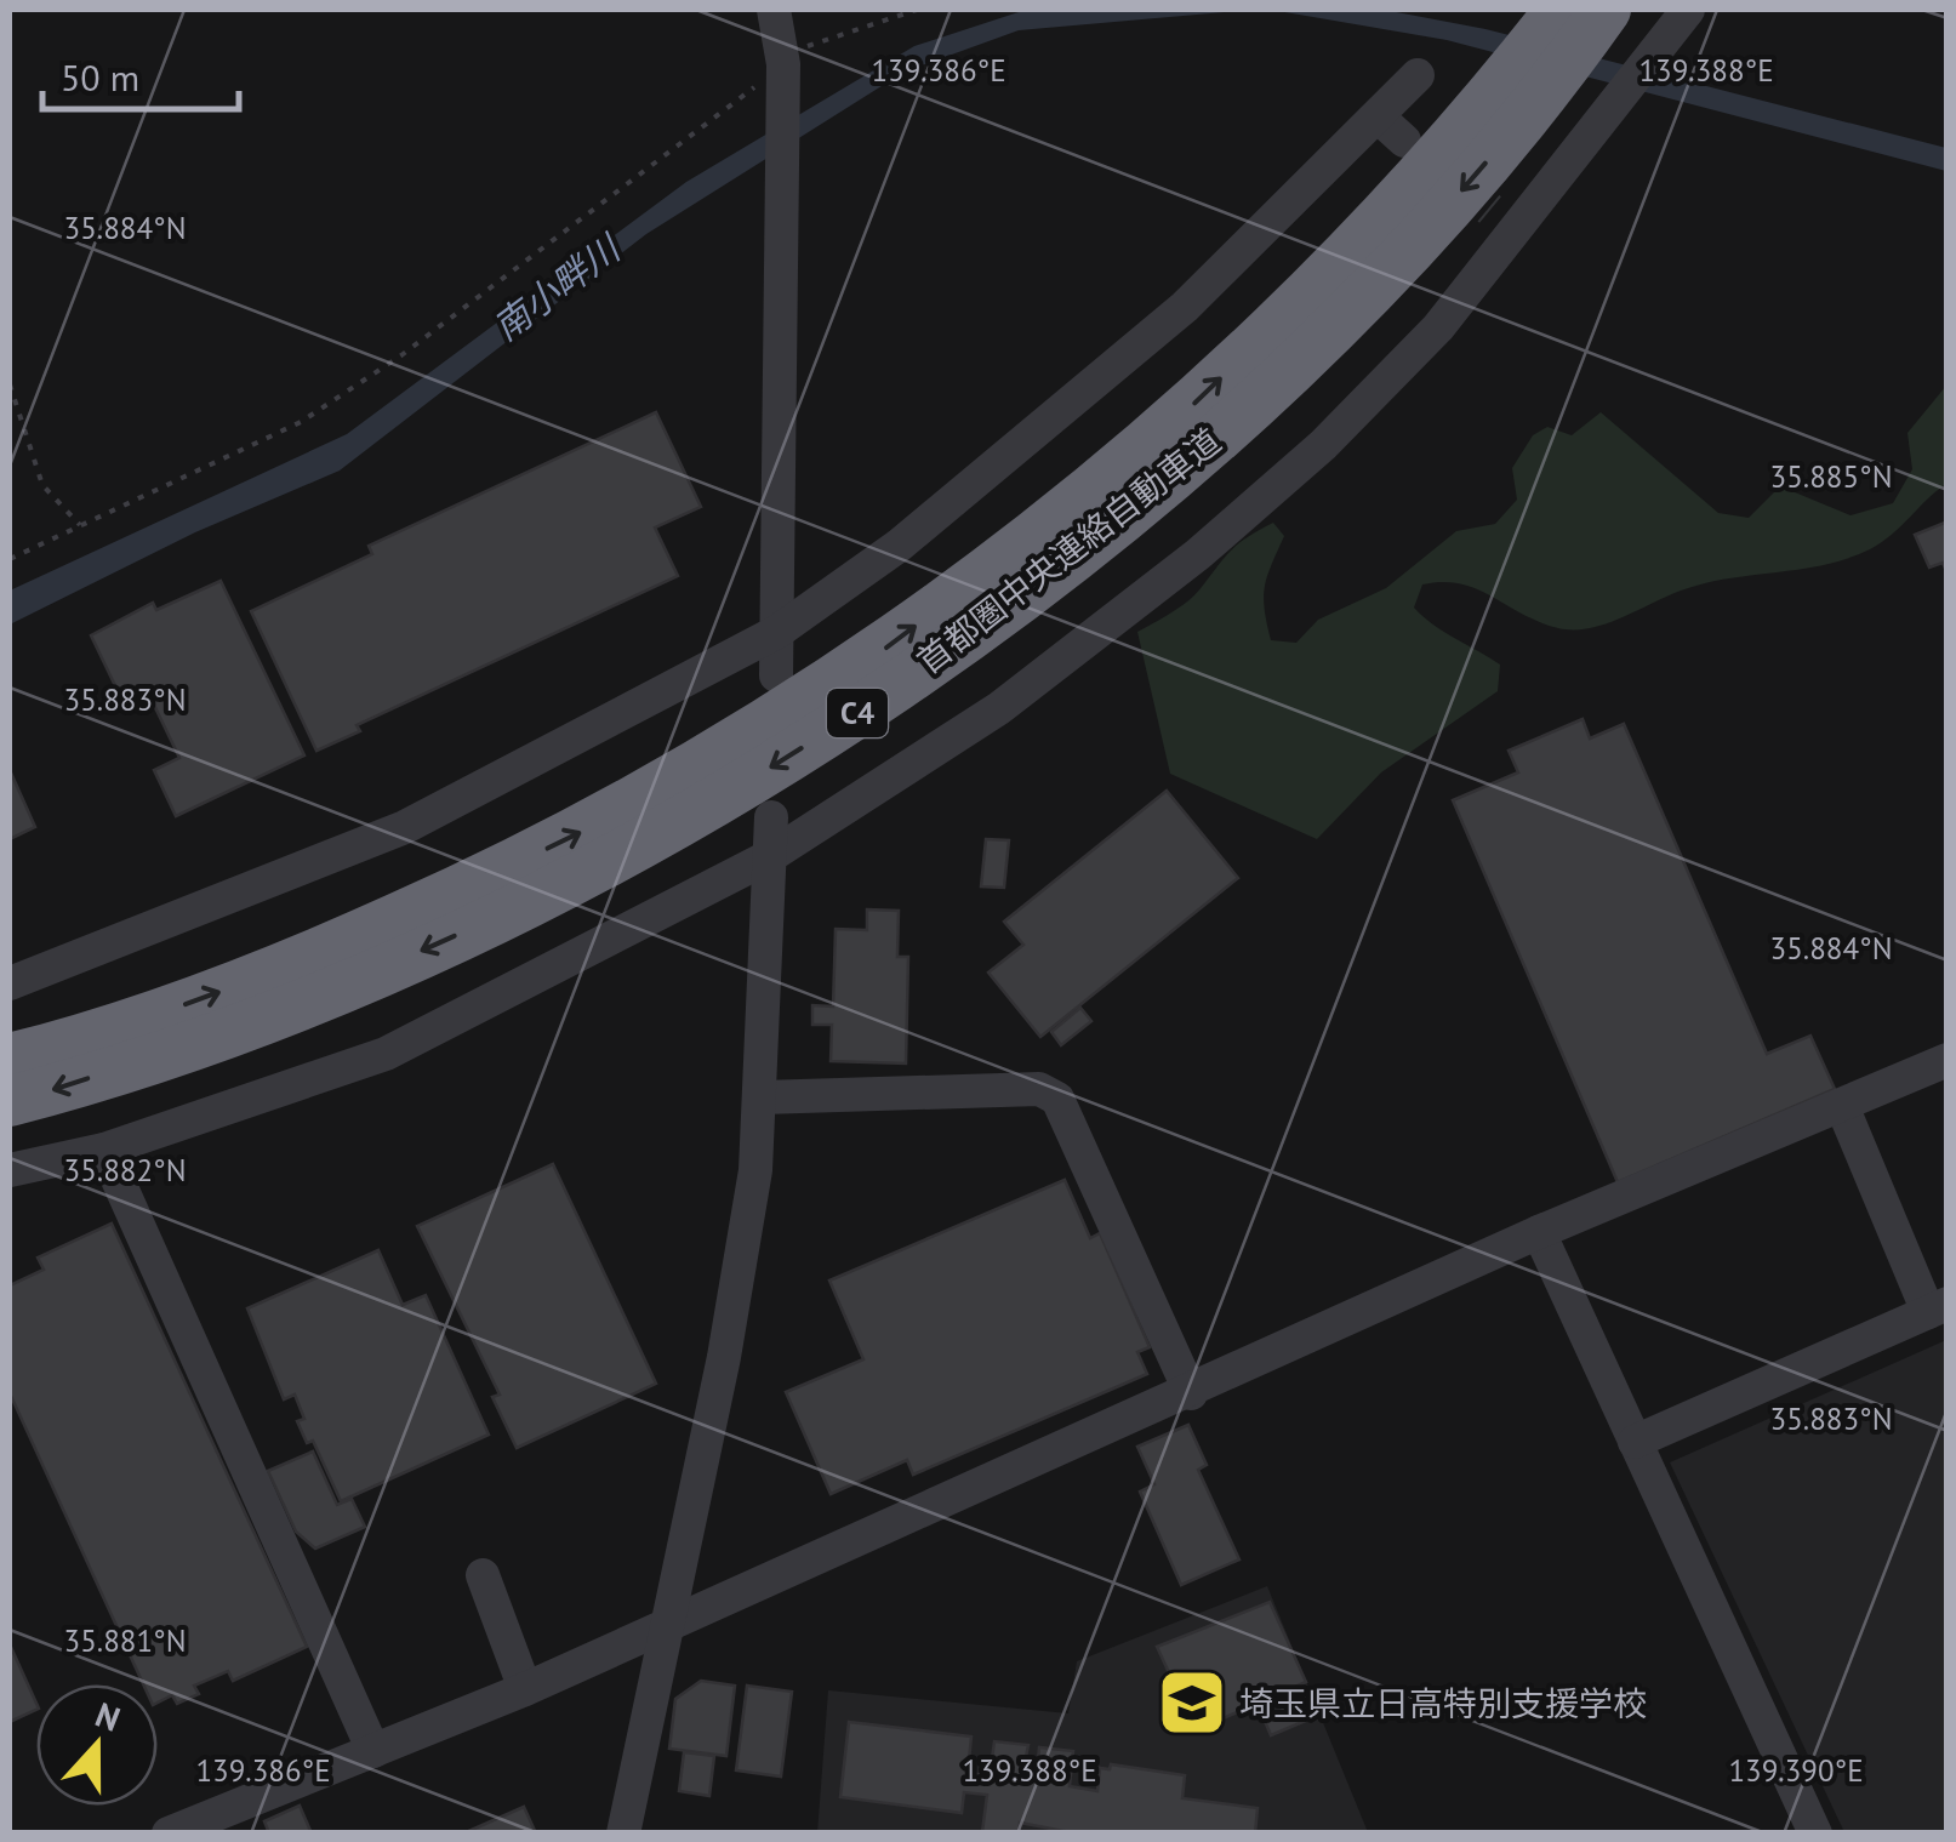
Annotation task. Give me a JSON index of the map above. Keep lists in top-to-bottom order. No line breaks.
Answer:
{"streets":{"highway":["首都圏中央連絡自動車道","C4"]},"water":["南小畔川"],"places":{"school or university":["埼玉県立日高特別支援学校"]},"scale_bar":"50 m","north":"top","coordinates":["139.386°E","139.388°E","35.884°N","35.885°N","35.883°N","35.882°N","35.881°N","139.390°E"]}
